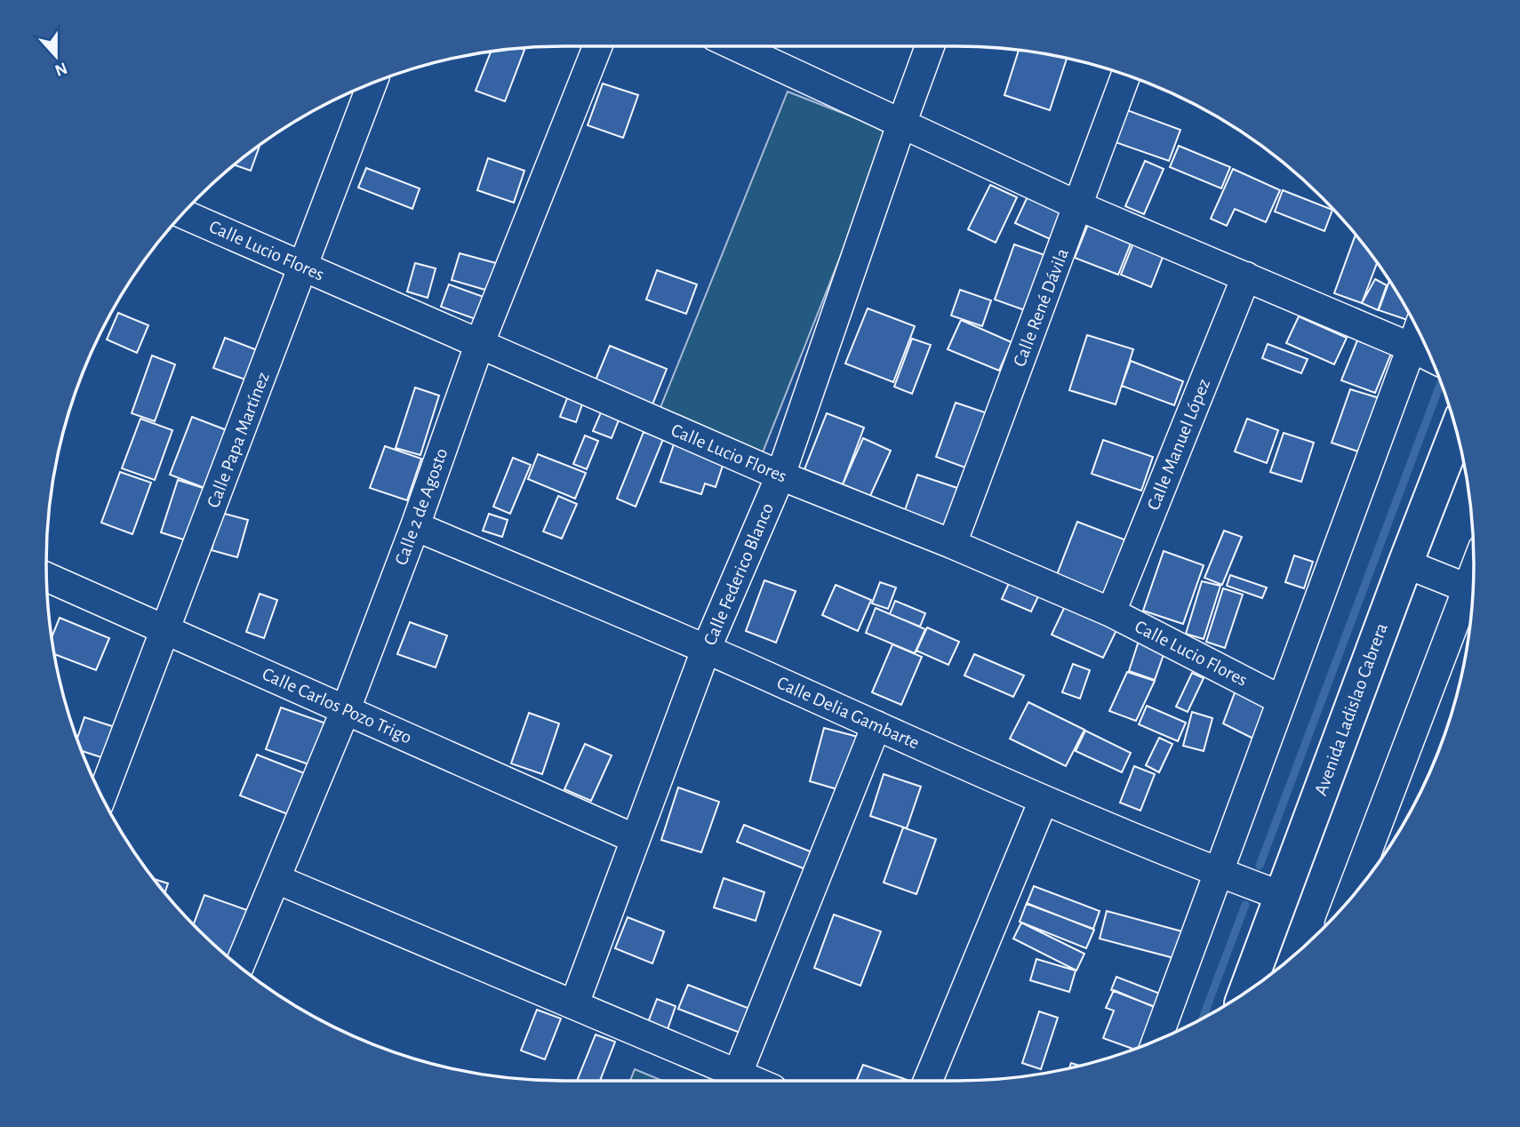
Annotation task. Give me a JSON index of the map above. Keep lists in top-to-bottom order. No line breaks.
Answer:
{"streets":{"highway":["Avenida Ladislao Cabrera"],"street":["Calle Lucio Flores","Calle René Dávila","Calle Papa Martínez","Calle Manuel López","Calle 2 de Agosto","Calle Federico Blanco","Calle Carlos Pozo Trigo","Calle Delia Gambarte"]},"crossings":[["Calle Lucio Flores","Calle René Dávila"],["Calle Lucio Flores","Calle Papa Martínez"],["Calle Lucio Flores","Calle Manuel López"],["Calle Lucio Flores","Calle 2 de Agosto"],["Calle Lucio Flores","Calle Federico Blanco"],["Calle Papa Martínez","Calle Carlos Pozo Trigo"],["Calle 2 de Agosto","Calle Carlos Pozo Trigo"],["Calle 2 de Agosto","Calle Delia Gambarte"],["Calle Federico Blanco","Calle Carlos Pozo Trigo"],["Calle Federico Blanco","Calle Delia Gambarte"],["Avenida Ladislao Cabrera","Calle Delia Gambarte"]],"north":"bottom"}
